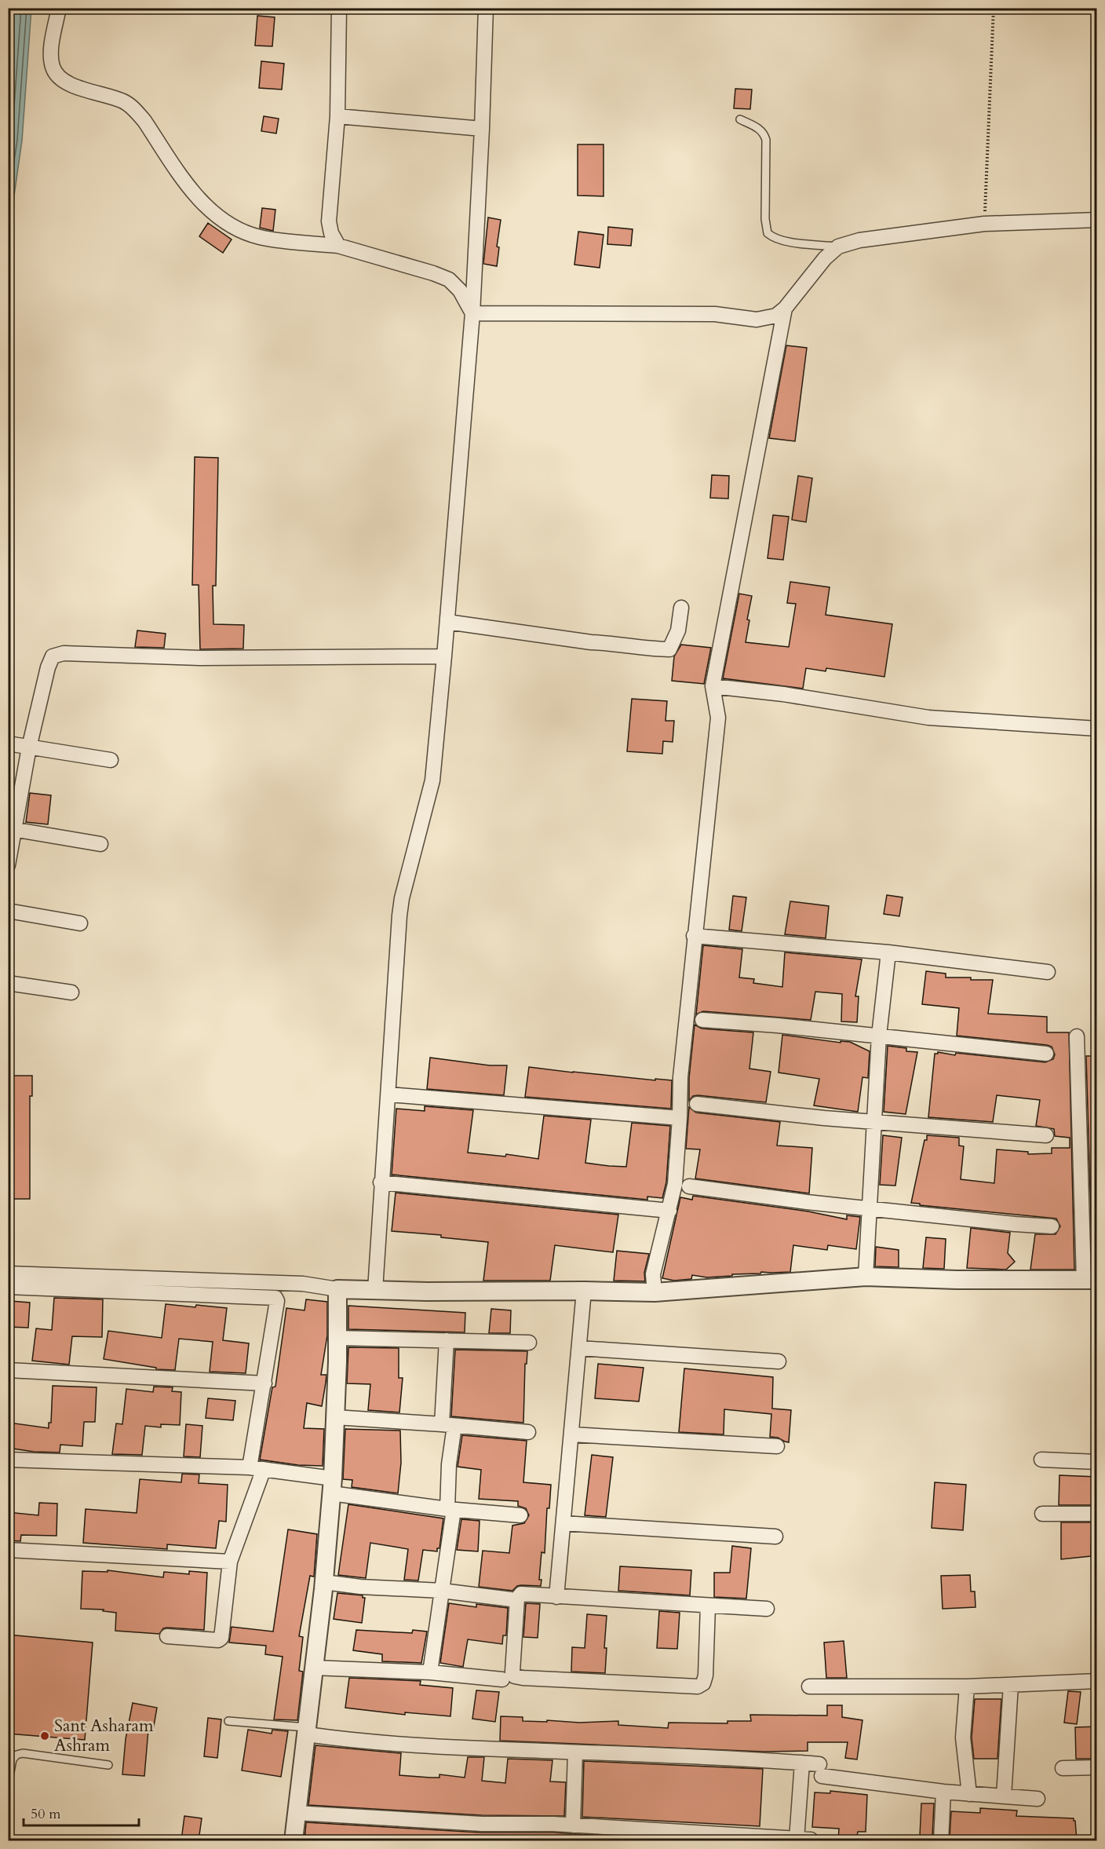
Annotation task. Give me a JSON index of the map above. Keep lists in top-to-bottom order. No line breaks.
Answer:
{"places":["Sant Asharam Ashram"],"scale_bar":"50 m"}
